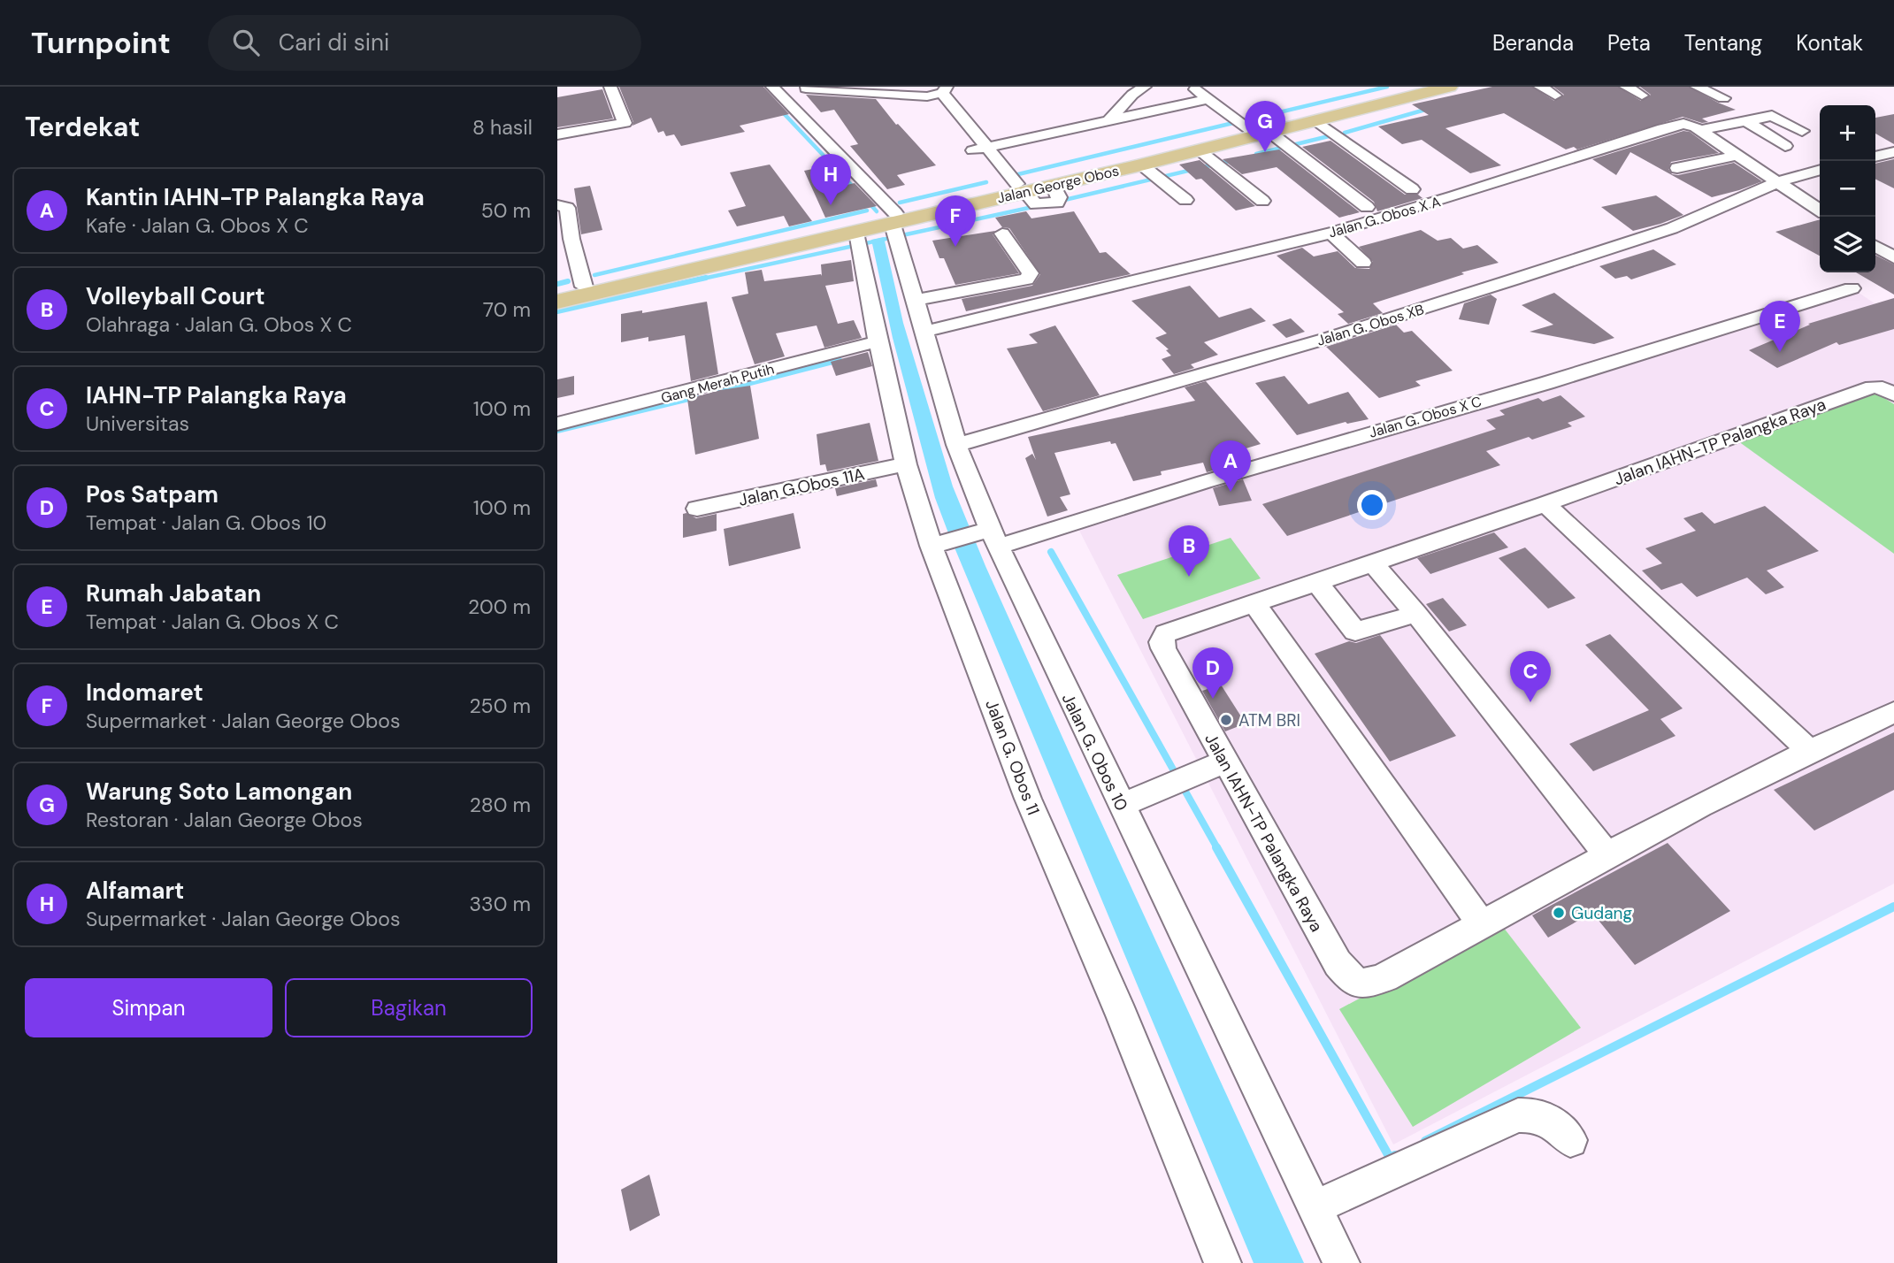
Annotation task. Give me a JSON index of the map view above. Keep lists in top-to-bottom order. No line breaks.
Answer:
{"streets":{"main road":["Jalan George Obos"],"street":["Jalan G. Obos X A","Jalan G. Obos XB","Gang Merah Putih","Jalan G. Obos X C","Jalan IAHN-TP Palangka Raya","Jalan G.Obos 11A","Jalan G. Obos 10","Jalan G. Obos 11"]},"crossings":[["Jalan George Obos","Jalan G. Obos 10"],["Jalan George Obos","Jalan G. Obos 11"],["Jalan G. Obos X A","Jalan G. Obos XB"],["Jalan G. Obos X A","Jalan G. Obos 10"],["Jalan G. Obos XB","Jalan G. Obos 10"],["Gang Merah Putih","Jalan G. Obos 11"],["Jalan G. Obos X C","Jalan G. Obos 10"],["Jalan G. Obos X C","Jalan G. Obos 11"],["Jalan G.Obos 11A","Jalan G. Obos 11"],["Jalan G. Obos 10","Jalan G. Obos 11"]],"places":["ATM BRI","Gudang"],"page":{"header":"Turnpoint","search":"Cari di sini","nav":["Beranda","Peta","Tentang","Kontak"],"heading":["Terdekat","8 hasil"],"pins":["G","H","F","E","A","B","D","C"],"map_buttons":["+","−"],"list":[{"mark":"A","name":"Kantin IAHN-TP Palangka Raya","note":"Kafe · Jalan G. Obos X C","value":"50 m"},{"mark":"B","name":"Volleyball Court","note":"Olahraga · Jalan G. Obos X C","value":"70 m"},{"mark":"C","name":"IAHN-TP Palangka Raya","note":"Universitas","value":"100 m"},{"mark":"D","name":"Pos Satpam","note":"Tempat · Jalan G. Obos 10","value":"100 m"},{"mark":"E","name":"Rumah Jabatan","note":"Tempat · Jalan G. Obos X C","value":"200 m"},{"mark":"F","name":"Indomaret","note":"Supermarket · Jalan George Obos","value":"250 m"},{"mark":"G","name":"Warung Soto Lamongan","note":"Restoran · Jalan George Obos","value":"280 m"},{"mark":"H","name":"Alfamart","note":"Supermarket · Jalan George Obos","value":"330 m"}],"buttons":["Simpan","Bagikan"]}}
